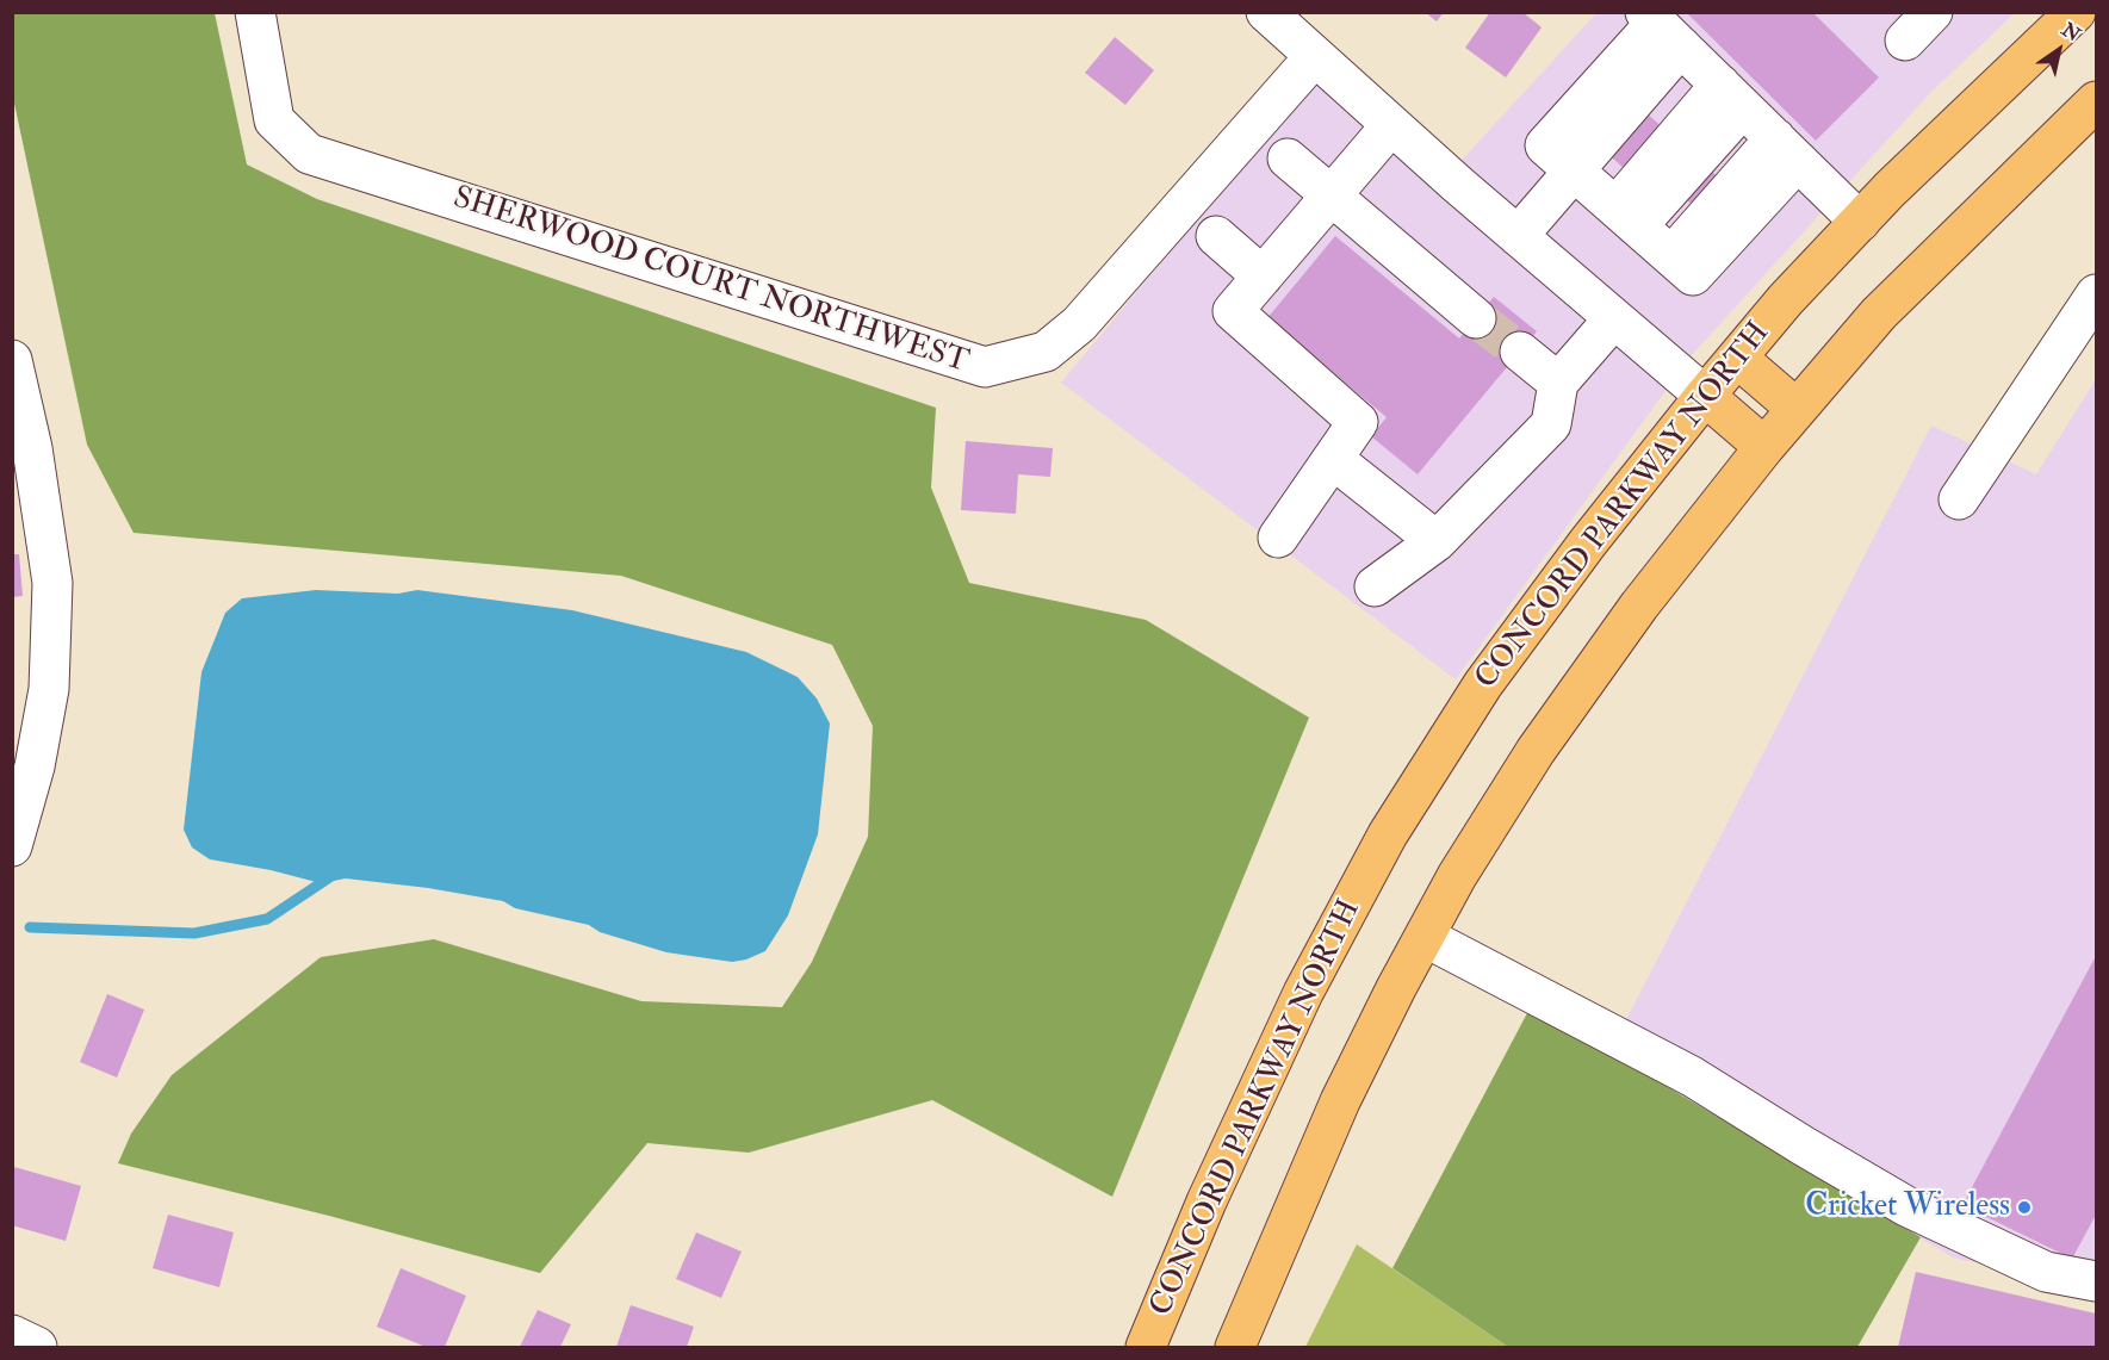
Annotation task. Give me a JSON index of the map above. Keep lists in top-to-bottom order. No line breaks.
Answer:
{"streets":{"highway":["CONCORD PARKWAY NORTH"],"street":["SHERWOOD COURT NORTHWEST"]},"places":["Cricket Wireless"],"north":"top right"}
